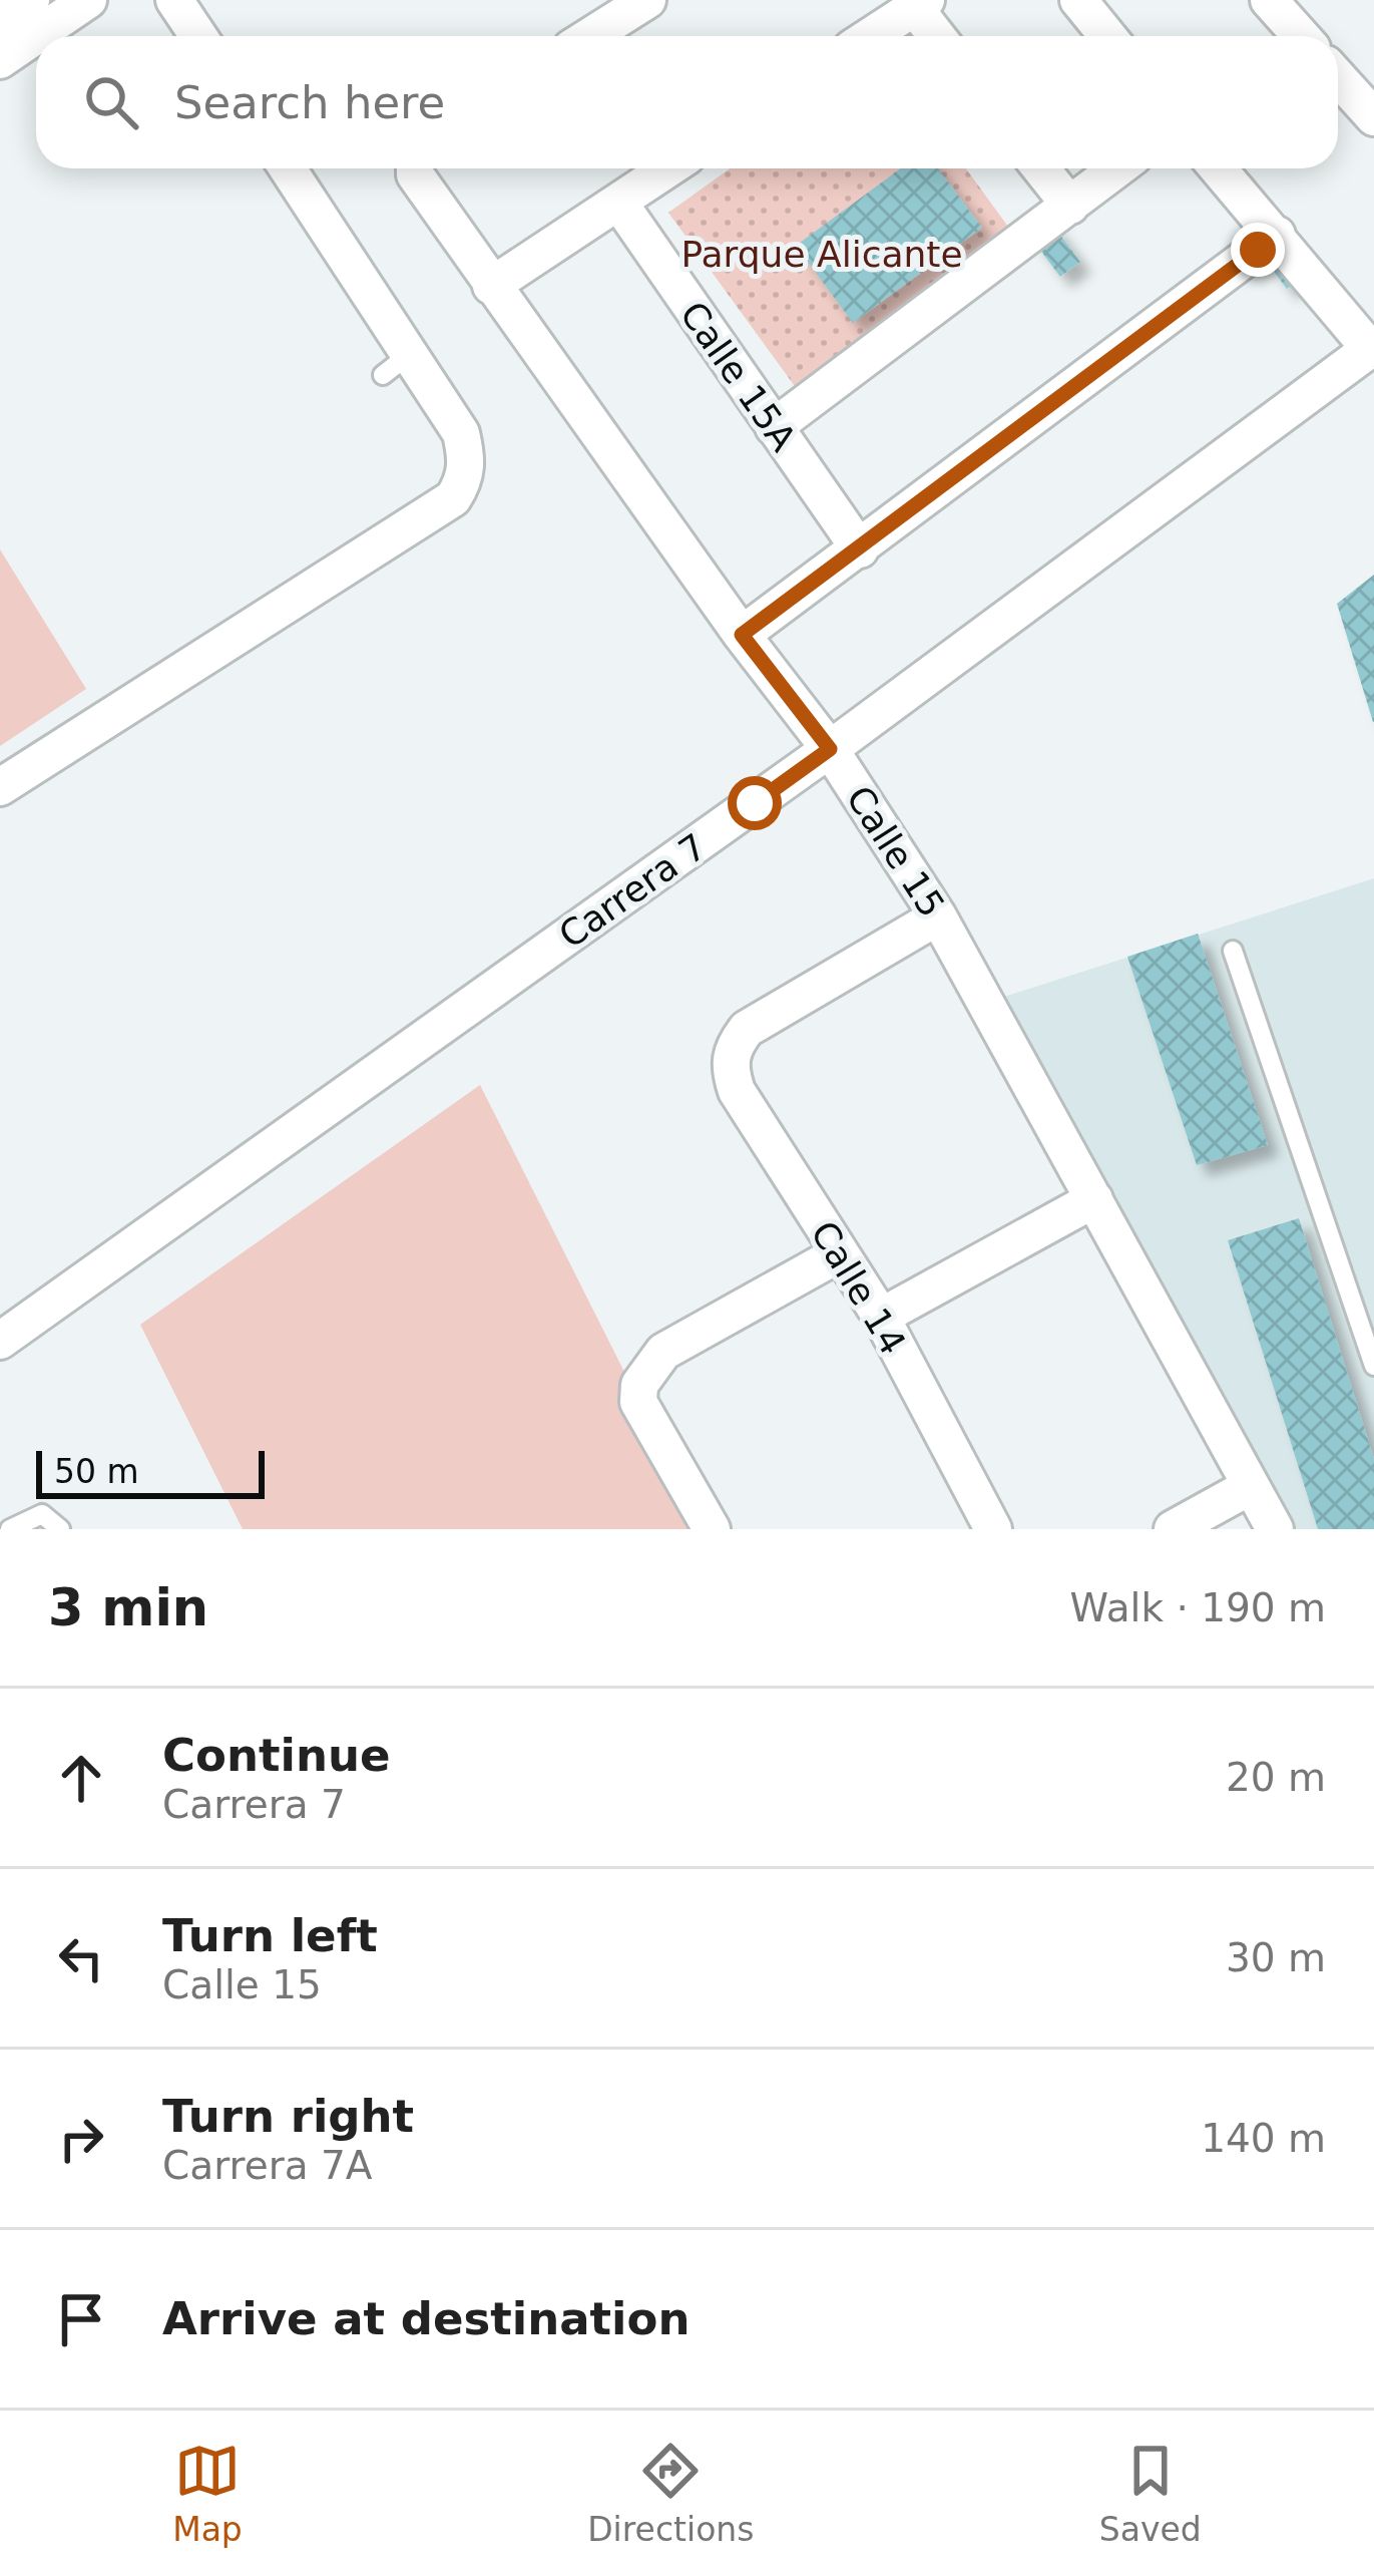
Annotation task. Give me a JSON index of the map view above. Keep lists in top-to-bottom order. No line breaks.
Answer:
{"streets":{"street":["Calle 15A","Calle 15","Carrera 7","Calle 14"]},"crossings":[["Calle 15","Carrera 7"],["Calle 15","Calle 14"]],"parks":["Parque Alicante"],"scale_bar":"50 m","page":{"search":"Search here","scale":"50 m","heading":["3 min","Walk · 190 m"],"list":[["Continue","Carrera 7","20 m"],["Turn left","Calle 15","30 m"],["Turn right","Carrera 7A","140 m"],"Arrive at destination"],"nav":["Map","Directions","Saved"]}}
